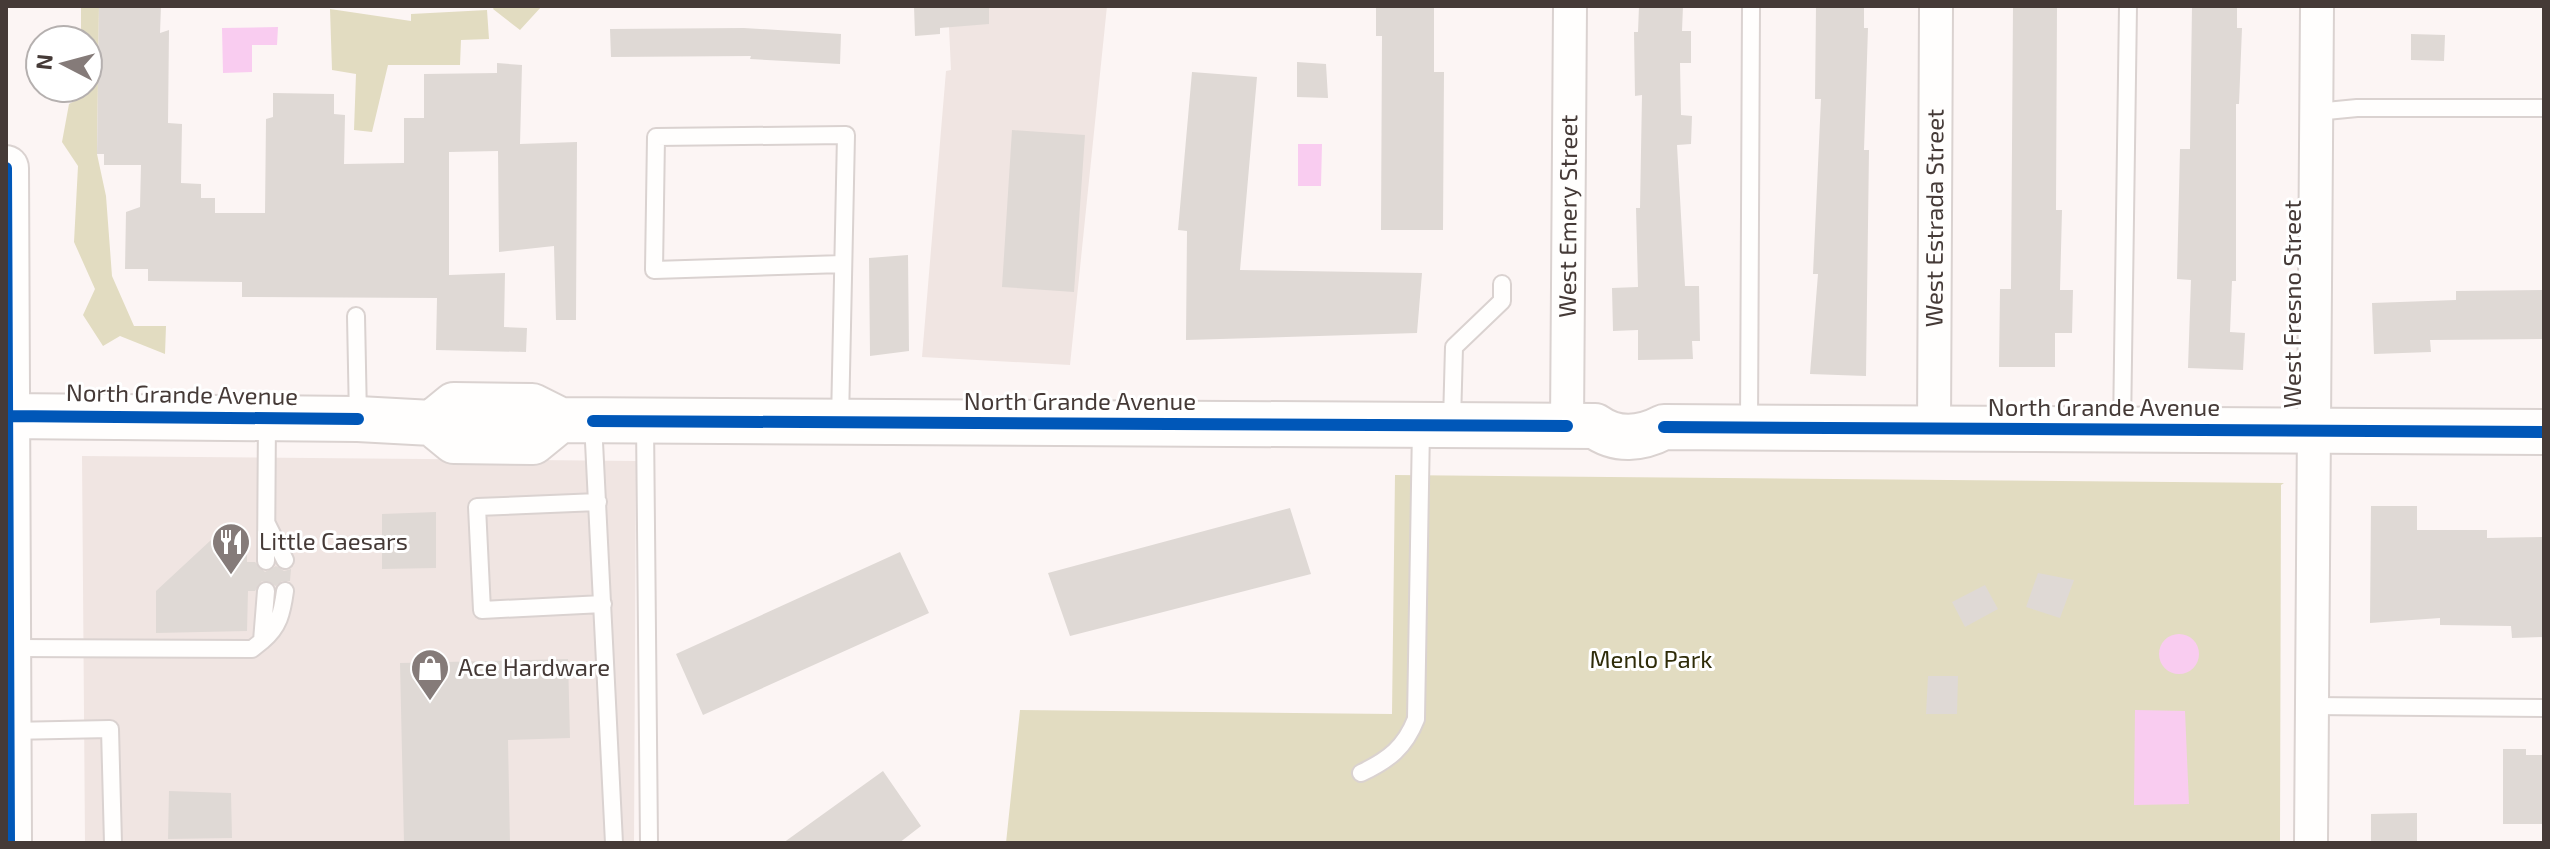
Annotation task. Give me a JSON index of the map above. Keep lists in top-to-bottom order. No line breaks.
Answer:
{"streets":{"main road":["North Grande Avenue"],"street":["West Emery Street","West Estrada Street","West Fresno Street"]},"crossings":[["West Emery Street","North Grande Avenue"],["West Estrada Street","North Grande Avenue"],["West Fresno Street","North Grande Avenue"]],"parks":["Menlo Park"],"places":{"restaurant":["Little Caesars"],"shop":["Ace Hardware"]},"north":"left"}
